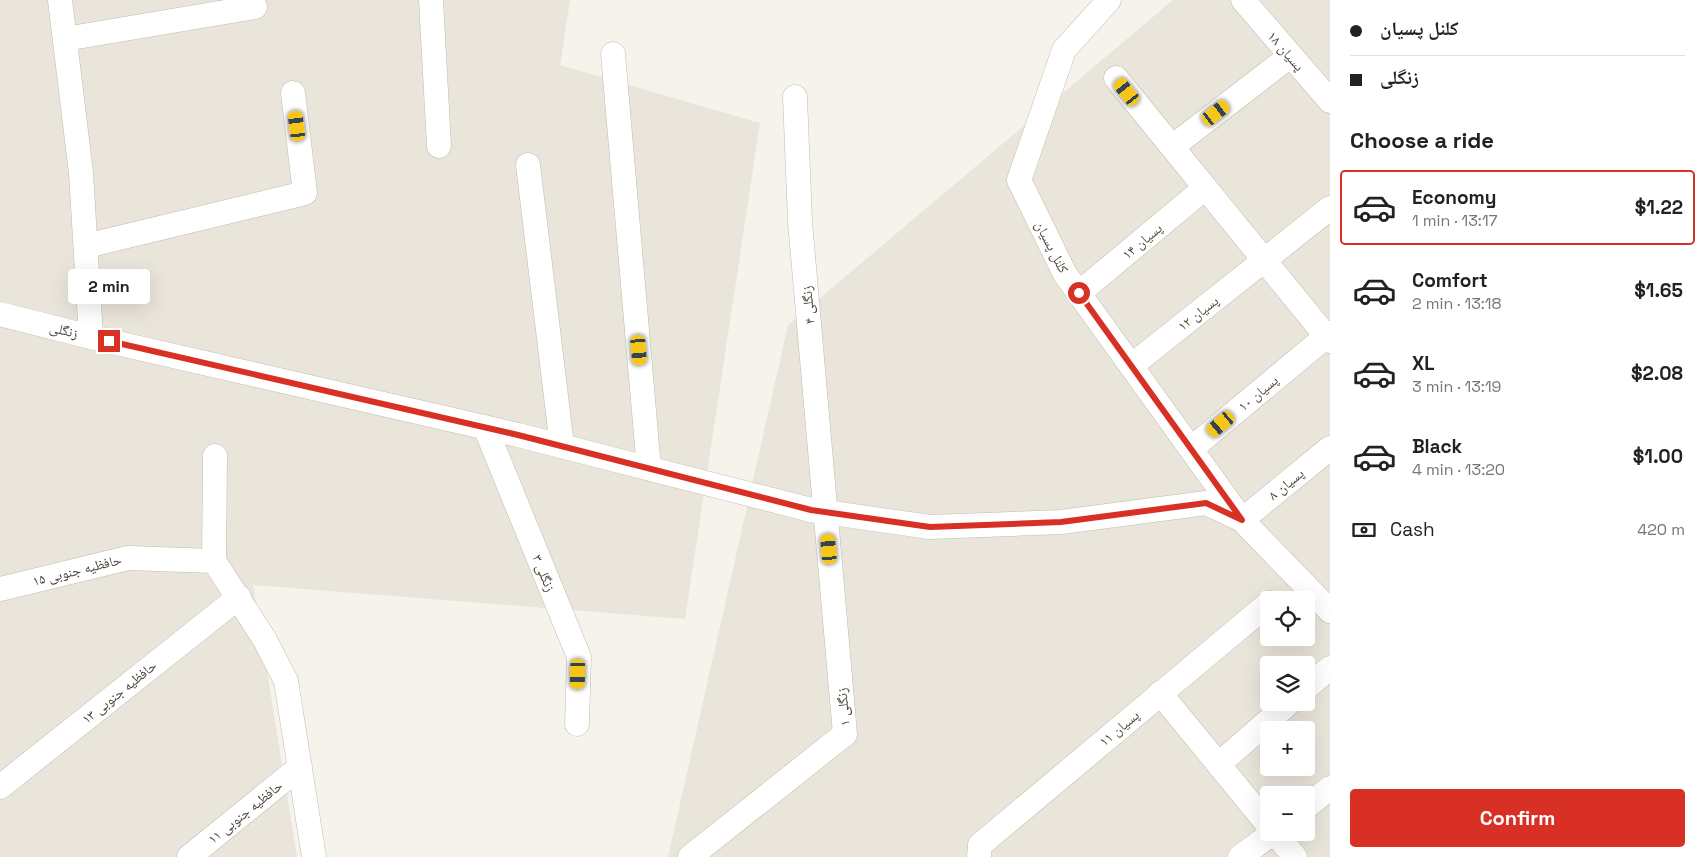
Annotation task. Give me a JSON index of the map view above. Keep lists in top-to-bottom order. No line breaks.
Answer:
{"streets":{"street":["پسیان ۱۸","پسیان ۱۴","کلنل پسیان","زنگلی ۴","پسیان ۱۲","زنگلی","پسیان ۱۰","پسیان ۸","حافظیه جنوبی ۱۵","زنگلی ۳","حافظیه جنوبی ۱۳","زنگلی ۱","پسیان ۱۱","حافظیه جنوبی ۱۱"]},"crossings":[["پسیان ۱۴","کلنل پسیان"],["کلنل پسیان","پسیان ۱۲"],["کلنل پسیان","زنگلی"],["کلنل پسیان","پسیان ۱۰"],["کلنل پسیان","پسیان ۸"],["زنگلی ۴","زنگلی"],["زنگلی ۴","زنگلی ۱"],["زنگلی","پسیان ۸"],["زنگلی","زنگلی ۳"],["زنگلی","زنگلی ۱"]],"page":{"banner":["کلنل پسیان","زنگلی"],"heading":"Choose a ride","list":[{"name":"Economy","note":"1 min · 13:17","value":"$1.22"},{"name":"Comfort","note":"2 min · 13:18","value":"$1.65"},{"name":"XL","note":"3 min · 13:19","value":"$2.08"},{"name":"Black","note":"4 min · 13:20","value":"$1.00"}],"bubble":"2 min","pay":["Cash","420 m"],"map_buttons":["+","−"],"buttons":"Confirm"}}
